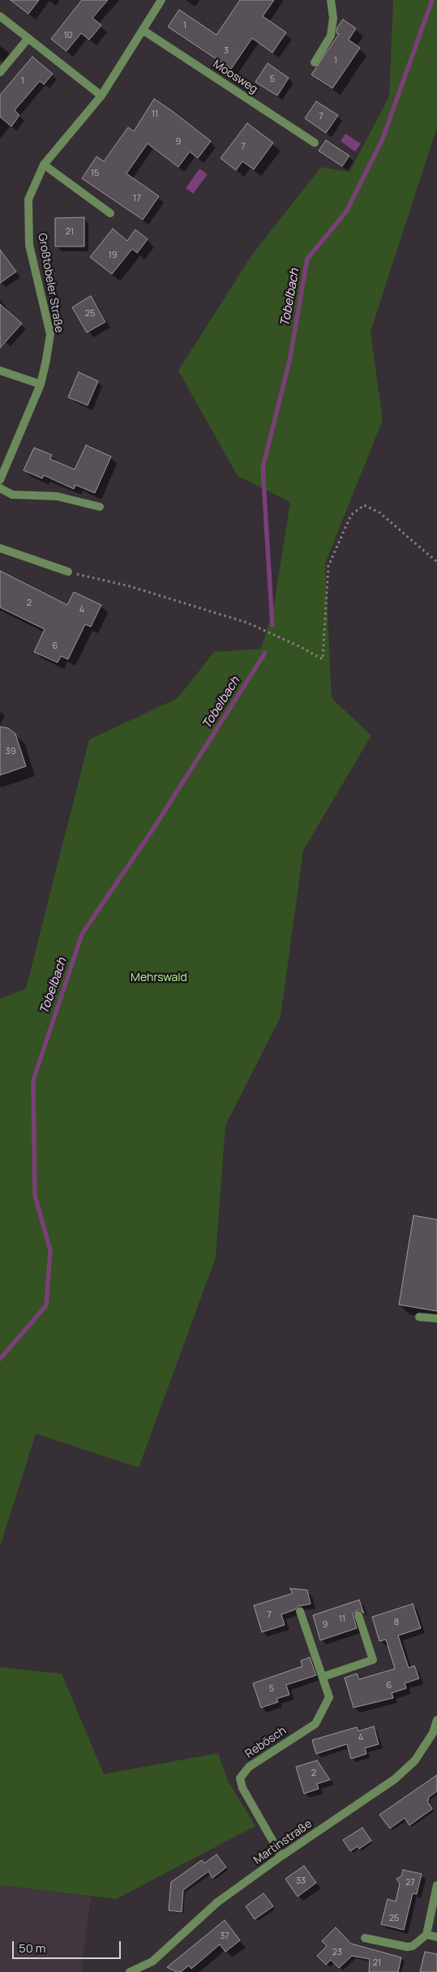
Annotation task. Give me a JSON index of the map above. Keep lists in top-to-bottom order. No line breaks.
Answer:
{"streets":{"street":["Moosweg","Großtobeler Straße","Rebösch","Martinstraße"]},"crossings":[["Moosweg","Großtobeler Straße"],["Rebösch","Martinstraße"]],"water":["Tobelbach"],"parks":["Mehrswald"],"house_numbers":["1","10","3","1","5","1","11","7","9","7","15","17","21","19","25","2","4","6","39","7","11","8","9","6","5","4","2","33","27","25","37","23","21"],"scale_bar":"50 m"}
